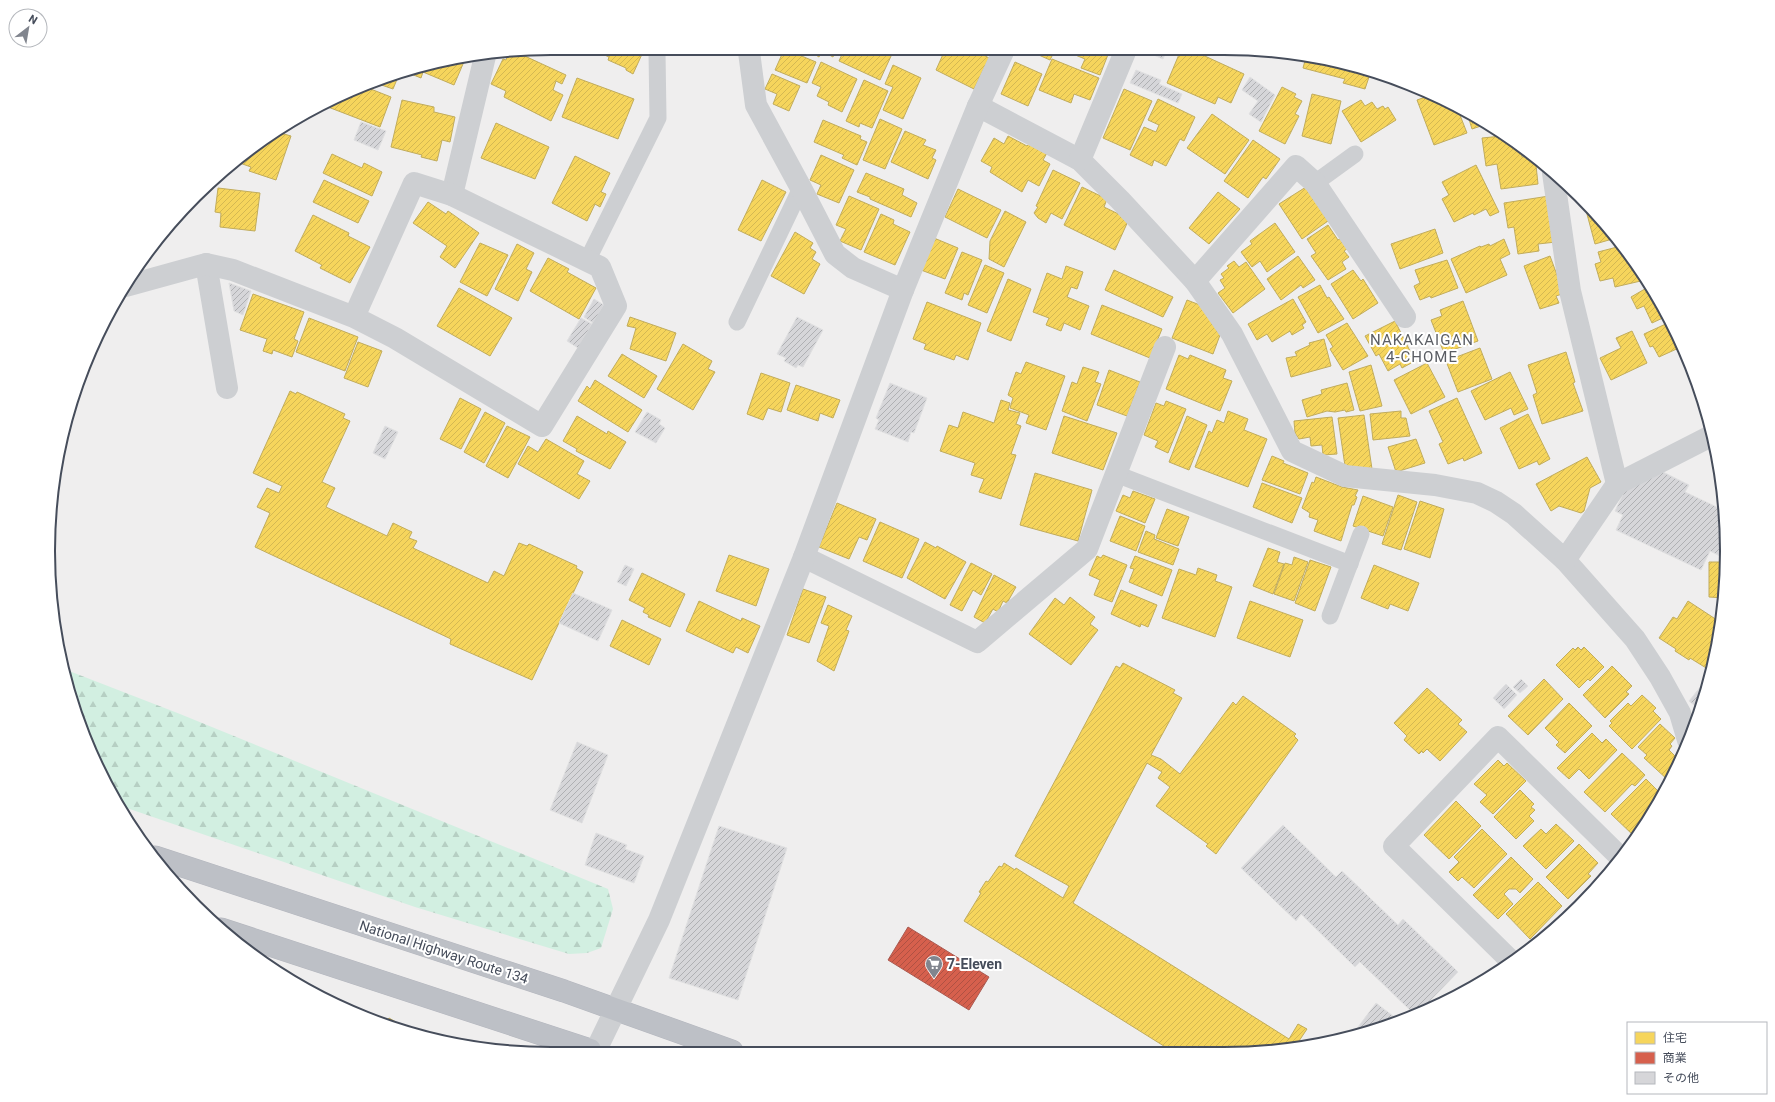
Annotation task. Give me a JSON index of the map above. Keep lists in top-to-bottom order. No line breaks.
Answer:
{"streets":{"highway":["National Highway Route 134"]},"districts":["NAKAKAIGAN 4-CHOME"],"places":{"supermarket":["7-Eleven"]},"legend":["住宅","商業","その他"],"north":"top right"}
